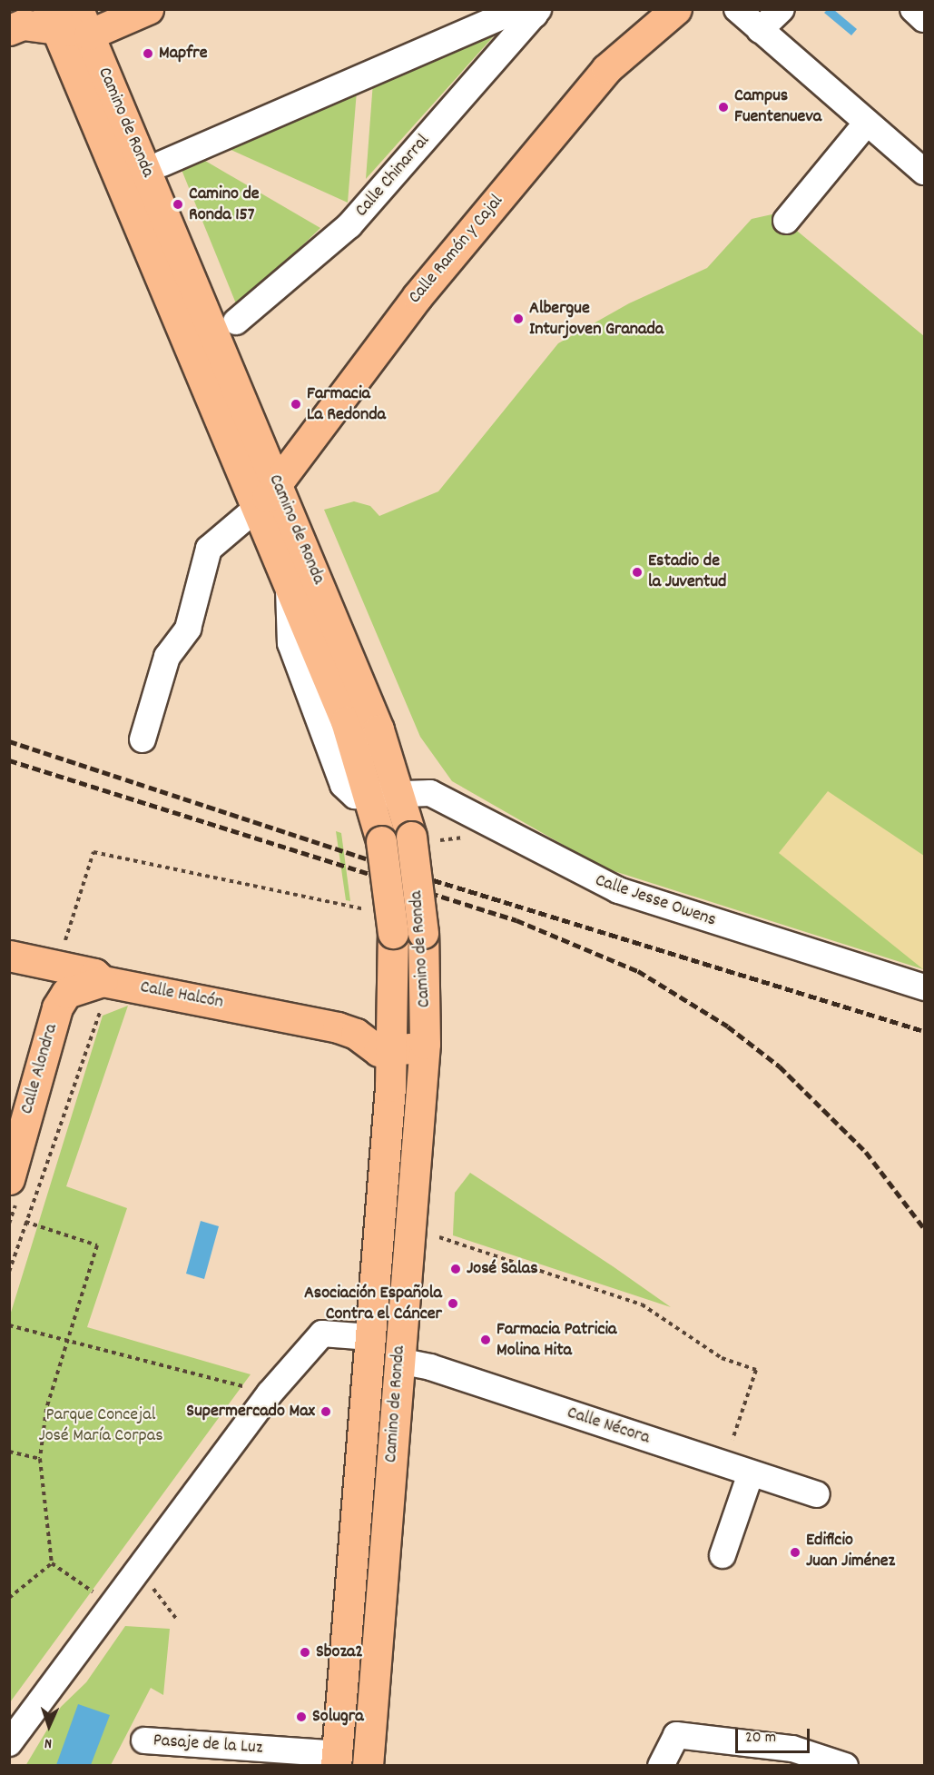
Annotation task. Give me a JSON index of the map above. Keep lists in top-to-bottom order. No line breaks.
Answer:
{"streets":{"main road":["Camino de Ronda","Calle Ramón y Cajal","Calle Halcón","Calle Alondra"],"street":["Calle Chinarral","Calle Jesse Owens","Calle Nécora","Pasaje de la Luz"]},"crossings":[["Camino de Ronda","Calle Ramón y Cajal"],["Camino de Ronda","Calle Jesse Owens"],["Camino de Ronda","Calle Halcón"],["Camino de Ronda","Calle Nécora"],["Camino de Ronda","Pasaje de la Luz"]],"parks":["Parque Concejal José María Corpas"],"places":["Mapfre","Campus Fuentenueva","Camino de Ronda 157","Albergue Inturjoven Granada","Farmacia La Redonda","Estadio de la Juventud","José Salas","Asociación Española Contra el Cáncer","Farmacia Patricia Molina Hita","Supermercado Max","Edificio Juan Jiménez","Sboza2","Solugra"],"scale_bar":"20 m","north":"bottom"}
